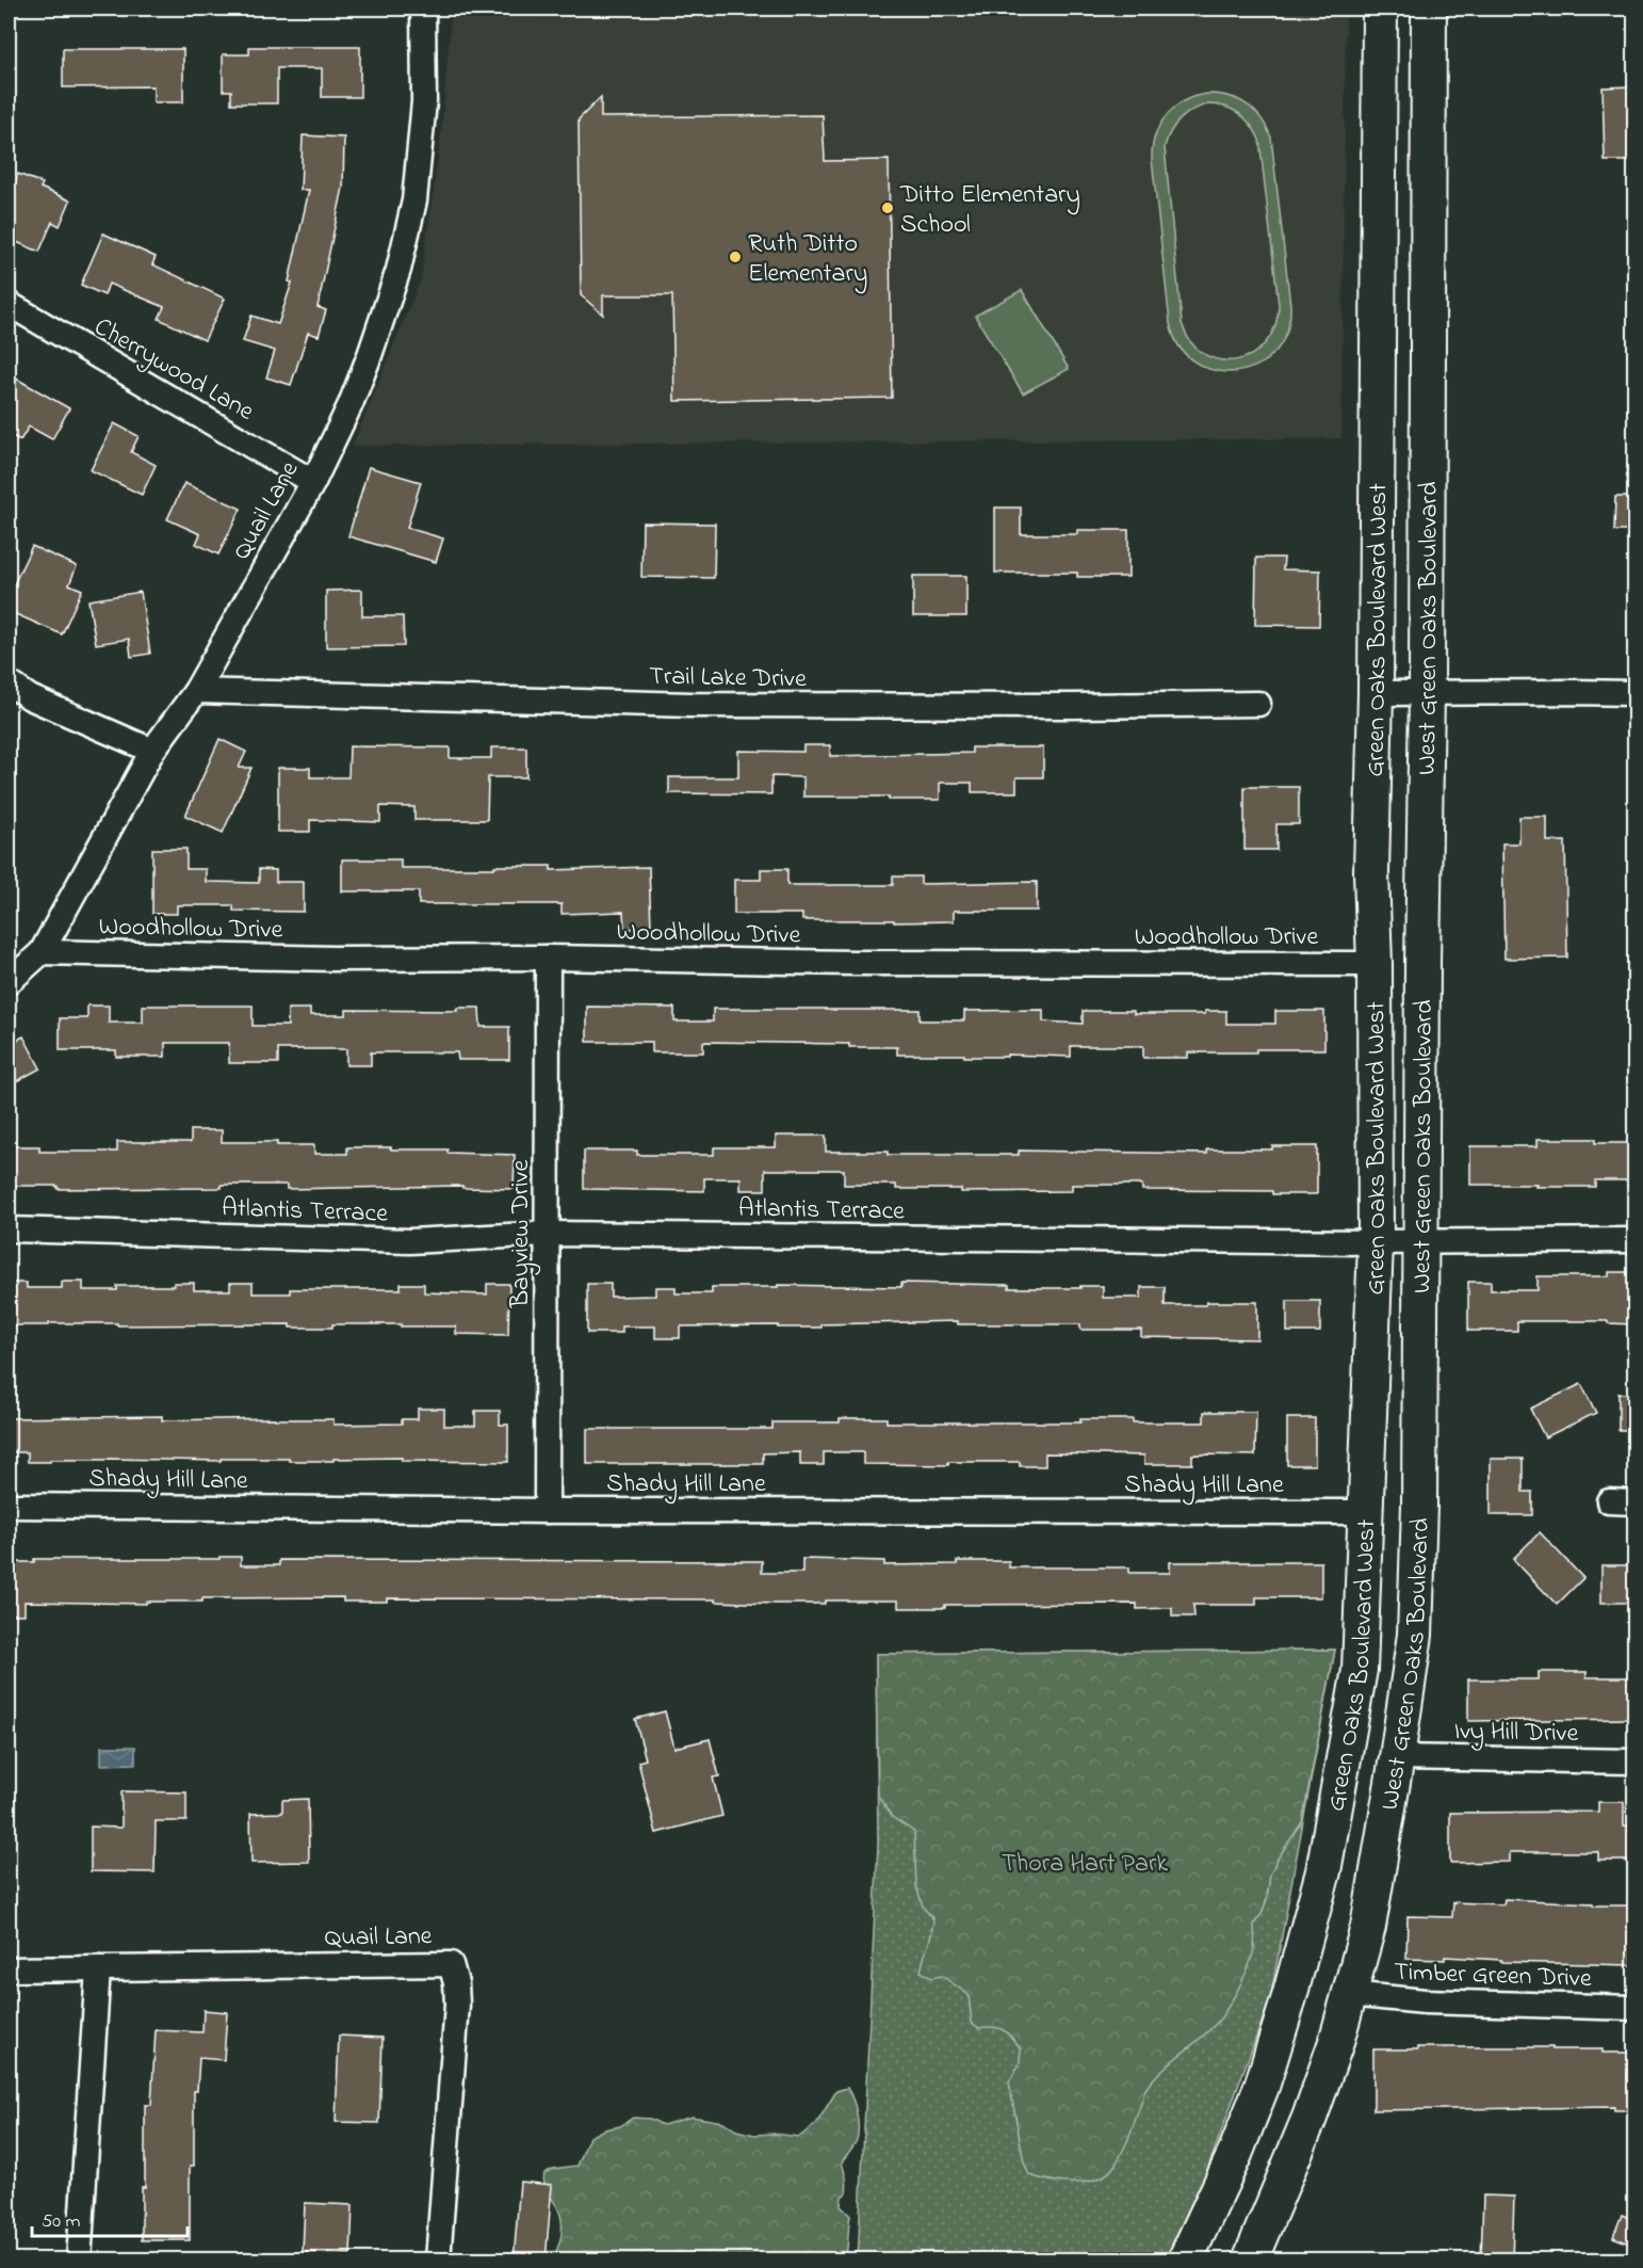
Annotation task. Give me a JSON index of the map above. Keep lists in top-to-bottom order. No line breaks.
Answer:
{"streets":{"main road":["West Green Oaks Boulevard","Green Oaks Boulevard West"],"street":["Cherrywood Lane","Quail Lane","Trail Lake Drive","Woodhollow Drive","Atlantis Terrace","Bayview Drive","Shady Hill Lane","Ivy Hill Drive","Timber Green Drive"]},"crossings":[["Cherrywood Lane","Quail Lane"],["Quail Lane","Trail Lake Drive"],["Quail Lane","Woodhollow Drive"],["West Green Oaks Boulevard","Atlantis Terrace"],["West Green Oaks Boulevard","Ivy Hill Drive"],["West Green Oaks Boulevard","Timber Green Drive"],["Green Oaks Boulevard West","Woodhollow Drive"],["Green Oaks Boulevard West","Atlantis Terrace"],["Green Oaks Boulevard West","Shady Hill Lane"],["Woodhollow Drive","Bayview Drive"],["Atlantis Terrace","Bayview Drive"],["Bayview Drive","Shady Hill Lane"]],"parks":["Thora Hart Park"],"places":["Ditto Elementary School","Ruth Ditto Elementary"],"scale_bar":"50 m"}
